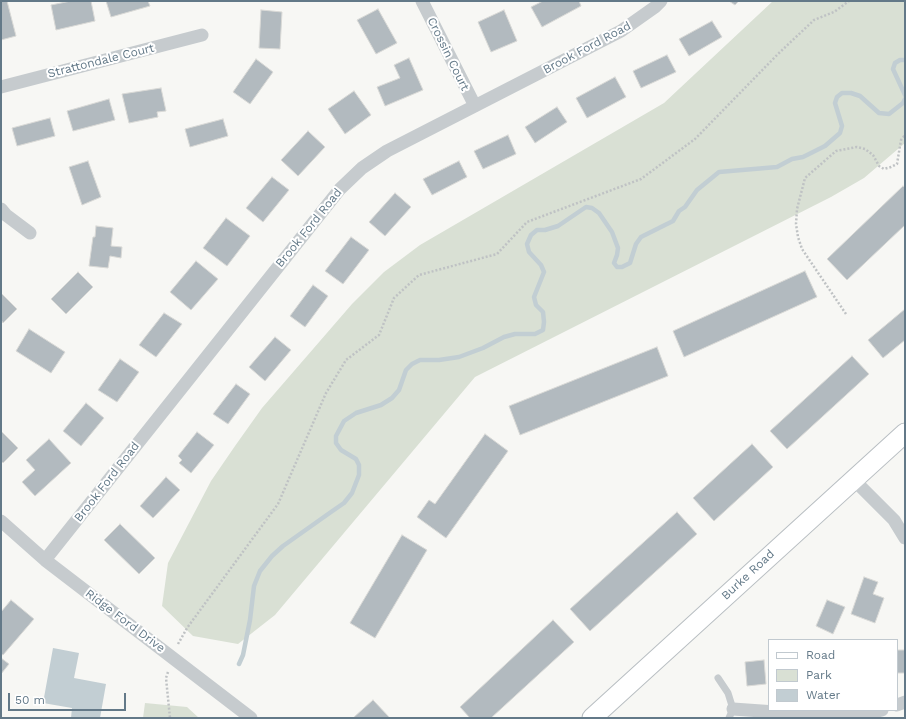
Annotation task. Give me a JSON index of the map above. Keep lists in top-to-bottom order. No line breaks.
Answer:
{"streets":{"street":["Brook Ford Road","Crossin Court","Strattondale Court","Burke Road","Ridge Ford Drive"]},"crossings":[["Brook Ford Road","Crossin Court"],["Brook Ford Road","Ridge Ford Drive"]],"legend":["Road","Park","Water"],"scale_bar":"50 m"}
